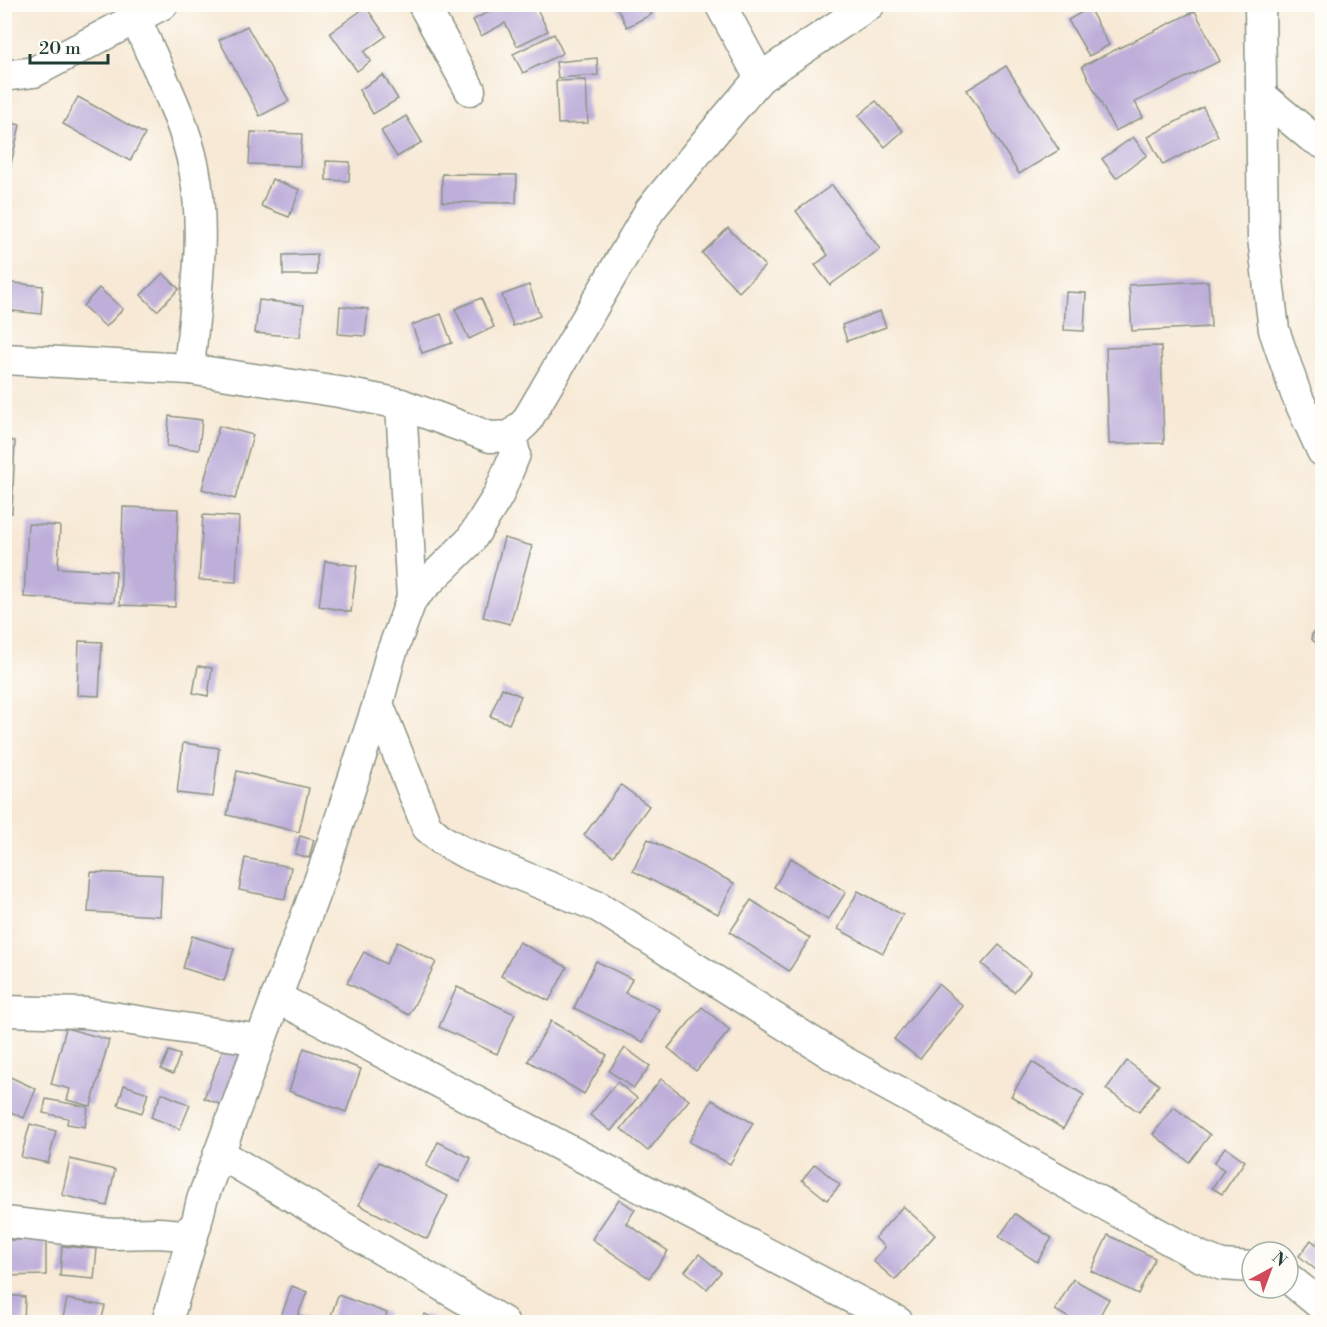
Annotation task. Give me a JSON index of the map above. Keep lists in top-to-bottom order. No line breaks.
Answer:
{"scale_bar":"20 m","north":"top right"}
